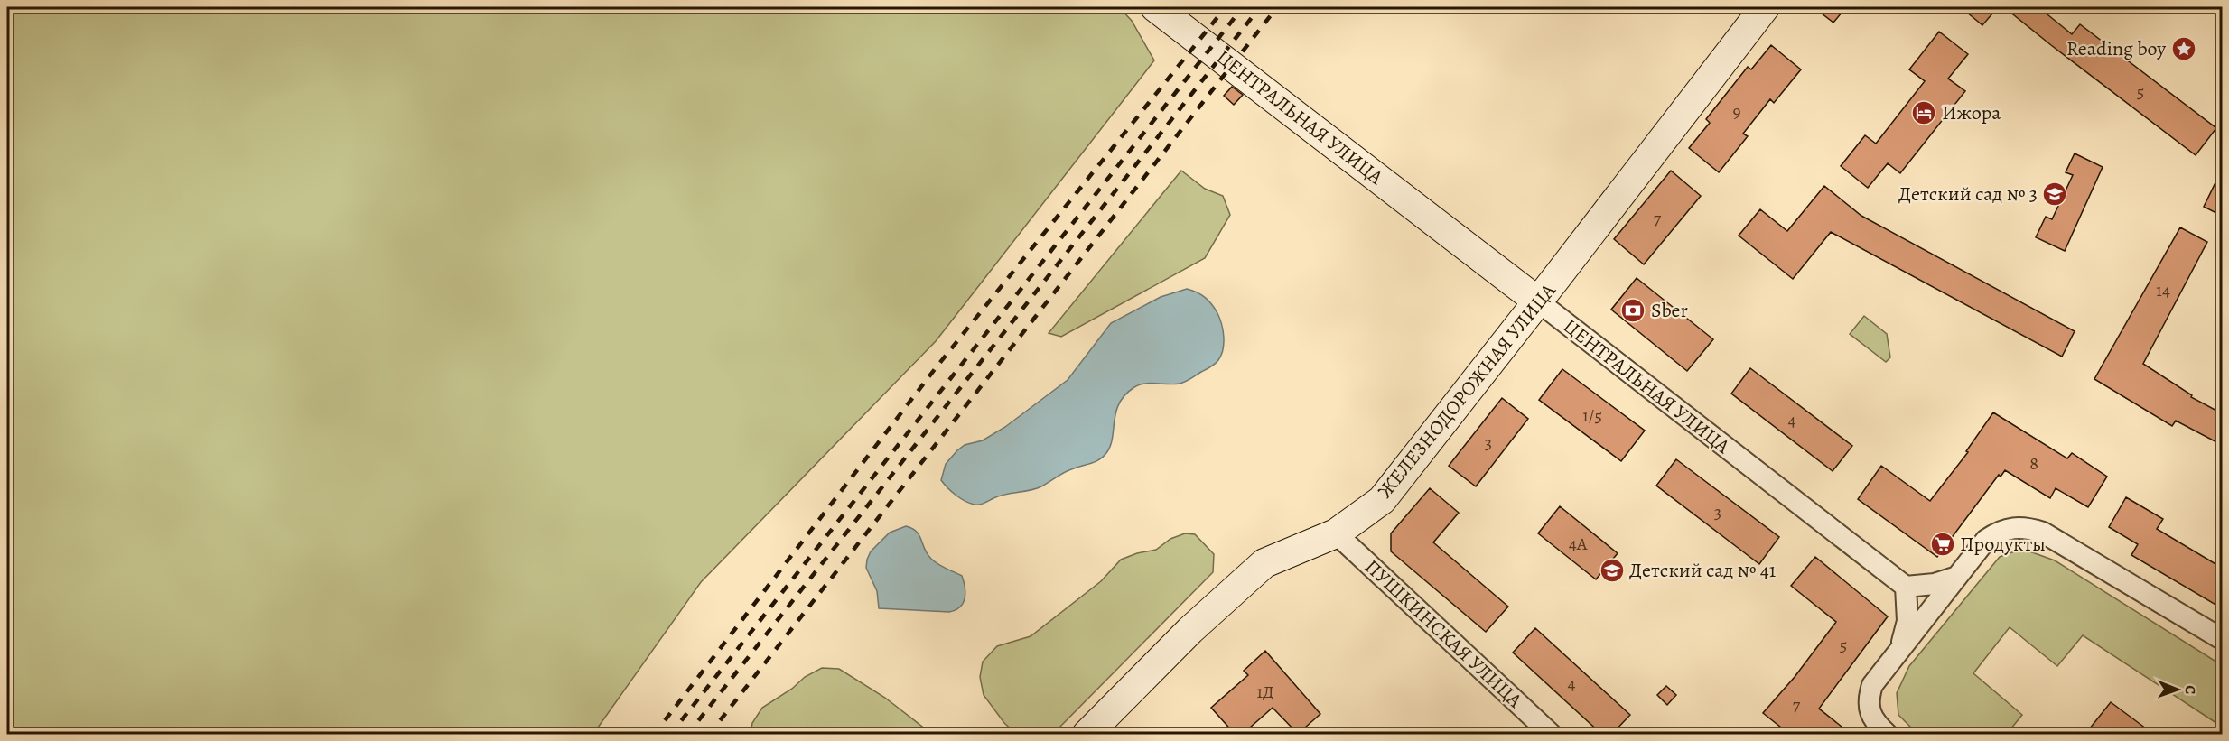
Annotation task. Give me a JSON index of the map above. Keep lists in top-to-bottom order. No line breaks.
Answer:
{"streets":{"street":["ЦЕНТРАЛЬНАЯ УЛИЦА","ЖЕЛЕЗНОДОРОЖНАЯ УЛИЦА","ПУШКИНСКАЯ УЛИЦА"]},"crossings":[["ЦЕНТРАЛЬНАЯ УЛИЦА","ЖЕЛЕЗНОДОРОЖНАЯ УЛИЦА"],["ЖЕЛЕЗНОДОРОЖНАЯ УЛИЦА","ПУШКИНСКАЯ УЛИЦА"]],"places":{"place":["Reading boy"],"hotel":["Ижора"],"school or university":["Детский сад № 3","Детский сад № 41"],"bank":["Sber"],"supermarket":["Продукты"]},"house_numbers":["5","9","7","14","1/5","4","3","8","3","4А","5","4","1Д","7"],"north":"right"}
